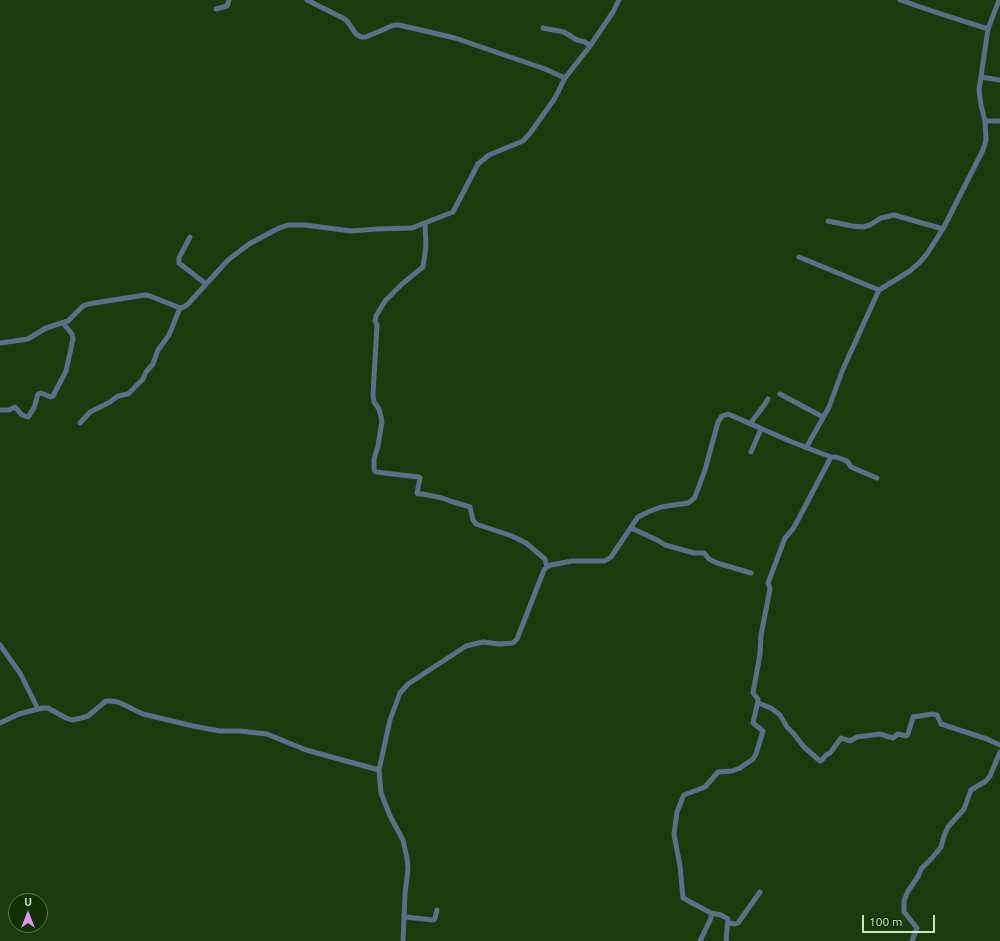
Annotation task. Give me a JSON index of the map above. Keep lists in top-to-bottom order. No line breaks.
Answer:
{"scale_bar":"100 m","north":"top"}
